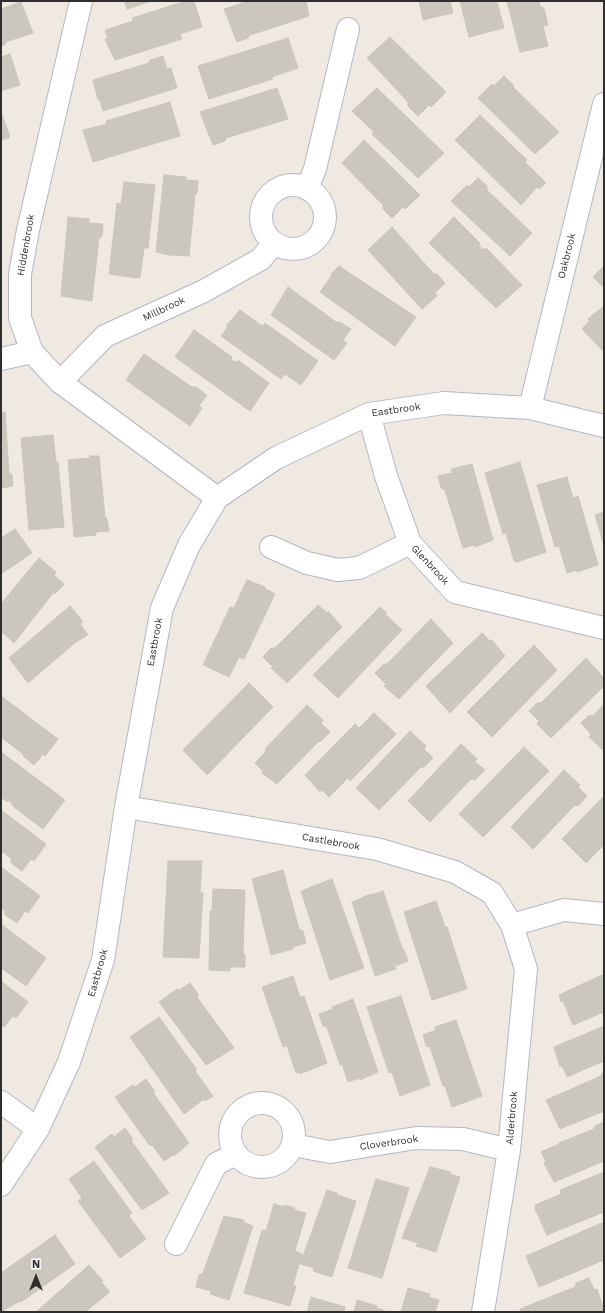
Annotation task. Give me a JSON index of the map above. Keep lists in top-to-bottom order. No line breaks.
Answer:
{"streets":{"street":["Hiddenbrook","Oakbrook","Millbrook","Eastbrook","Glenbrook","Castlebrook","Alderbrook","Cloverbrook"]},"crossings":[["Hiddenbrook","Millbrook"],["Hiddenbrook","Eastbrook"],["Oakbrook","Eastbrook"],["Eastbrook","Glenbrook"],["Eastbrook","Castlebrook"],["Castlebrook","Alderbrook"],["Alderbrook","Cloverbrook"]],"north":"top"}
